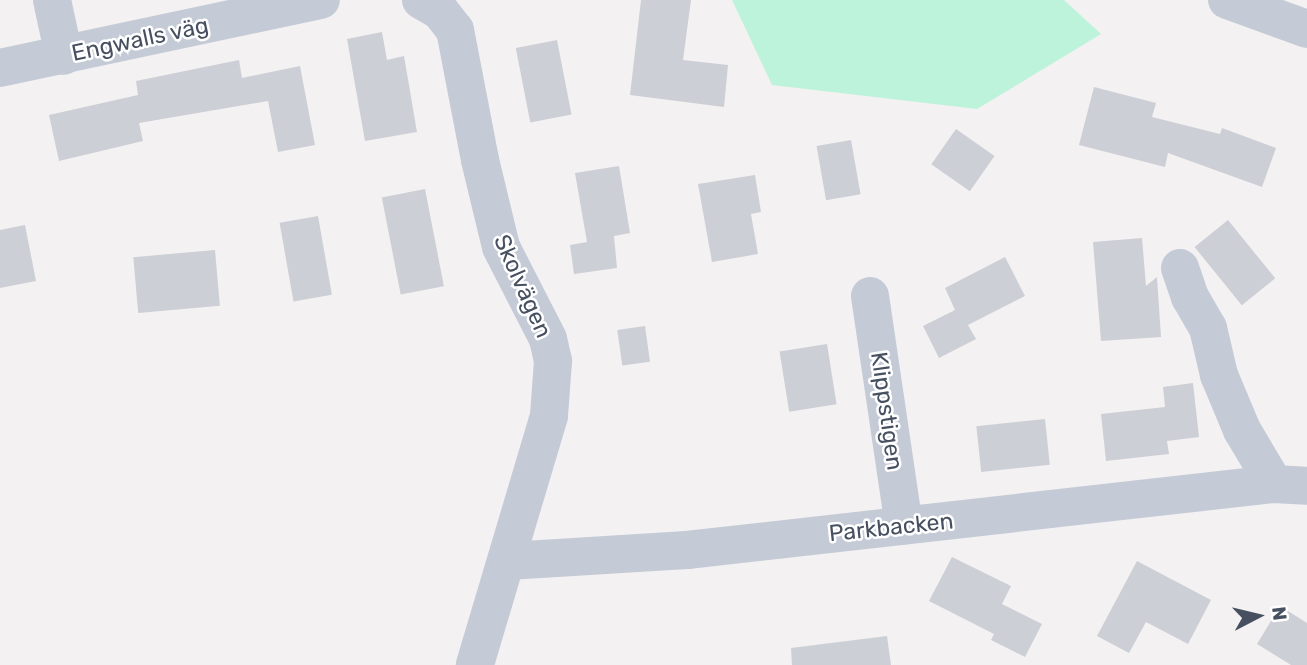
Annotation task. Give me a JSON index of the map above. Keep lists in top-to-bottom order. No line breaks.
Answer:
{"streets":{"street":["Engwalls väg","Skolvägen","Klippstigen","Parkbacken"]},"crossings":[["Skolvägen","Parkbacken"],["Klippstigen","Parkbacken"]],"north":"right"}
